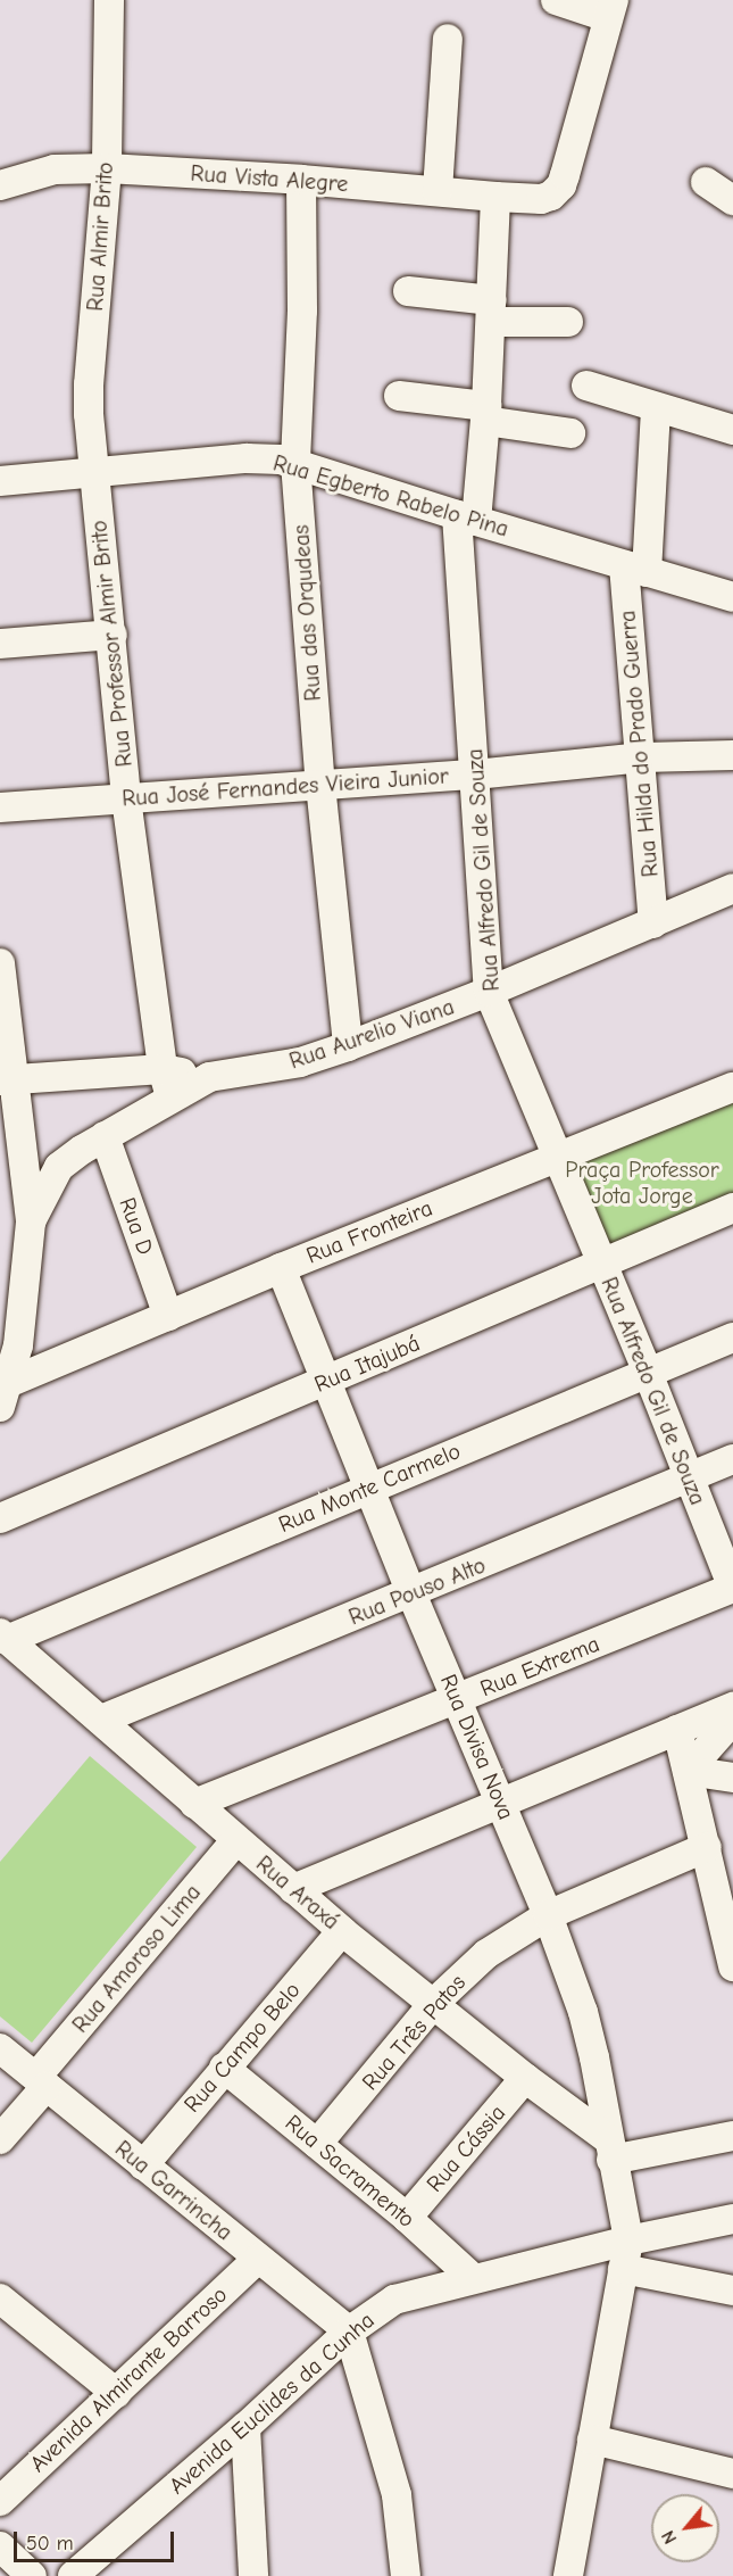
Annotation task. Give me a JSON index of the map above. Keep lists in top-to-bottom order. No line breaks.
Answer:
{"streets":{"street":["Rua Vista Alegre","Rua Almir Brito","Rua Egberto Rabelo Pina","Rua das Orqudeas","Rua Professor Almir Brito","Rua Hilda do Prado Guerra","Rua José Fernandes Vieira Junior","Rua Alfredo Gil de Souza","Rua Aurelio Viana","Rua D","Rua Fronteira","Rua Itajubá","Rua Monte Carmelo","Rua Pouso Alto","Rua Extrema","Rua Divisa Nova","Rua Araxá","Rua Amoroso Lima","Rua Três Patos","Rua Campo Belo","Rua Cássia","Rua Sacramento","Rua Garrincha","Avenida Almirante Barroso","Avenida Euclides da Cunha"]},"crossings":[["Rua Vista Alegre","Rua Almir Brito"],["Rua Vista Alegre","Rua das Orqudeas"],["Rua Vista Alegre","Rua Alfredo Gil de Souza"],["Rua Almir Brito","Rua Egberto Rabelo Pina"],["Rua Almir Brito","Rua Professor Almir Brito"],["Rua Egberto Rabelo Pina","Rua das Orqudeas"],["Rua Egberto Rabelo Pina","Rua Professor Almir Brito"],["Rua Egberto Rabelo Pina","Rua Hilda do Prado Guerra"],["Rua Egberto Rabelo Pina","Rua Alfredo Gil de Souza"],["Rua das Orqudeas","Rua José Fernandes Vieira Junior"],["Rua das Orqudeas","Rua Aurelio Viana"],["Rua Professor Almir Brito","Rua José Fernandes Vieira Junior"],["Rua Professor Almir Brito","Rua Aurelio Viana"],["Rua Hilda do Prado Guerra","Rua José Fernandes Vieira Junior"],["Rua Hilda do Prado Guerra","Rua Aurelio Viana"],["Rua José Fernandes Vieira Junior","Rua Alfredo Gil de Souza"],["Rua Alfredo Gil de Souza","Rua Aurelio Viana"],["Rua Alfredo Gil de Souza","Rua Fronteira"],["Rua Alfredo Gil de Souza","Rua Itajubá"],["Rua Alfredo Gil de Souza","Rua Monte Carmelo"],["Rua Alfredo Gil de Souza","Rua Pouso Alto"],["Rua Alfredo Gil de Souza","Rua Extrema"],["Rua Aurelio Viana","Rua D"],["Rua Aurelio Viana","Rua Fronteira"],["Rua D","Rua Fronteira"],["Rua Fronteira","Rua Divisa Nova"],["Rua Itajubá","Rua Divisa Nova"],["Rua Monte Carmelo","Rua Divisa Nova"],["Rua Monte Carmelo","Rua Araxá"],["Rua Pouso Alto","Rua Divisa Nova"],["Rua Pouso Alto","Rua Araxá"],["Rua Extrema","Rua Divisa Nova"],["Rua Extrema","Rua Araxá"],["Rua Divisa Nova","Rua Araxá"],["Rua Divisa Nova","Rua Três Patos"],["Rua Divisa Nova","Avenida Euclides da Cunha"],["Rua Araxá","Rua Amoroso Lima"],["Rua Araxá","Rua Três Patos"],["Rua Araxá","Rua Campo Belo"],["Rua Araxá","Rua Cássia"],["Rua Amoroso Lima","Rua Garrincha"],["Rua Três Patos","Rua Sacramento"],["Rua Campo Belo","Rua Sacramento"],["Rua Campo Belo","Rua Garrincha"],["Rua Cássia","Rua Sacramento"],["Rua Sacramento","Avenida Euclides da Cunha"],["Rua Garrincha","Avenida Almirante Barroso"],["Rua Garrincha","Avenida Euclides da Cunha"]],"parks":["Praça Professor Jota Jorge"],"scale_bar":"50 m","north":"bottom left"}
